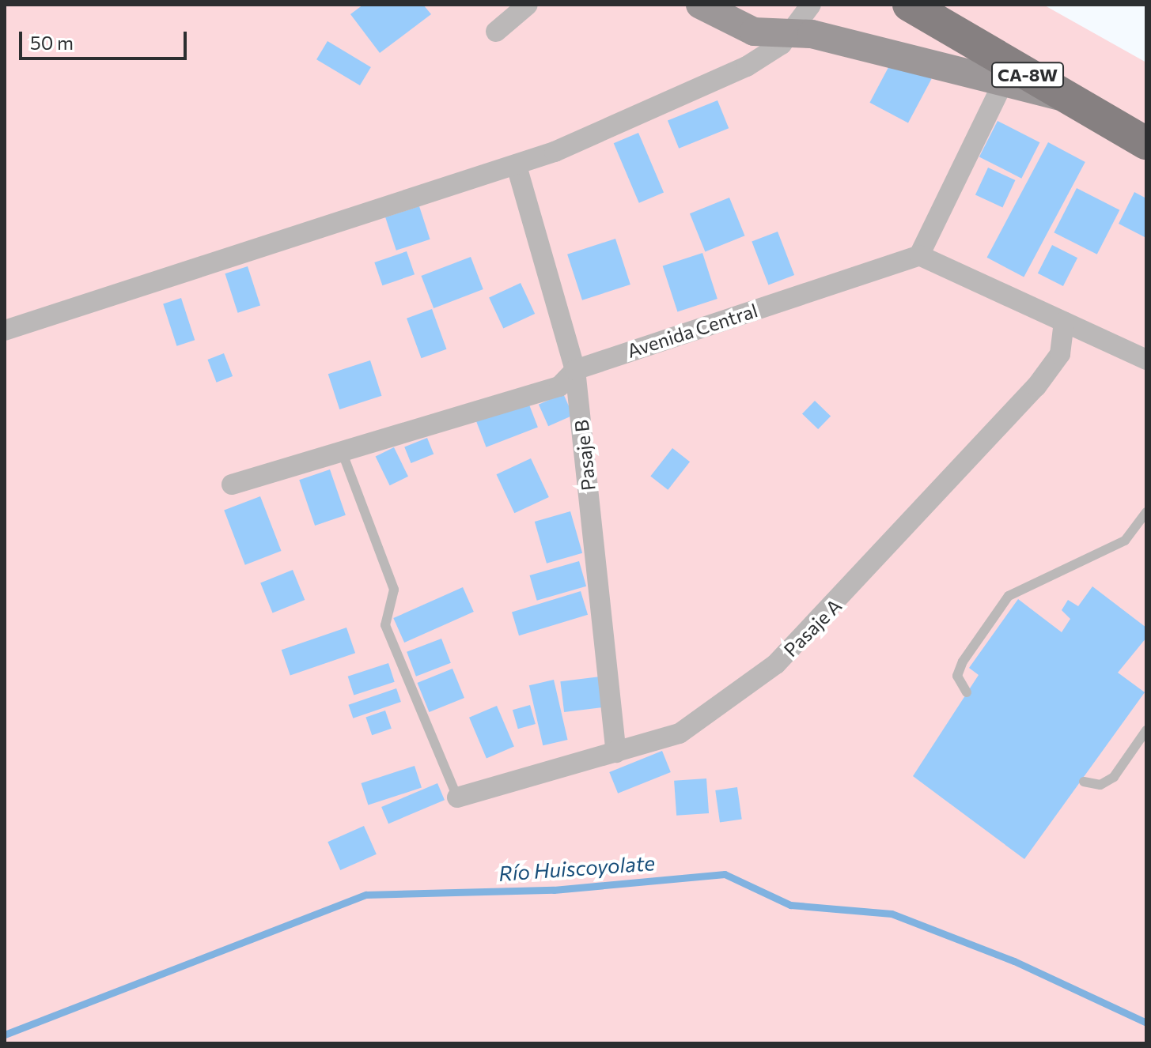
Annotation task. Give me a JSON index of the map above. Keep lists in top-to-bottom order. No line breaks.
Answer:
{"streets":{"main road":["CA-8W"],"street":["Avenida Central","Pasaje B","Pasaje A"]},"crossings":[["Avenida Central","Pasaje B"],["Pasaje B","Pasaje A"]],"water":["Río Huiscoyolate"],"scale_bar":"50 m"}
